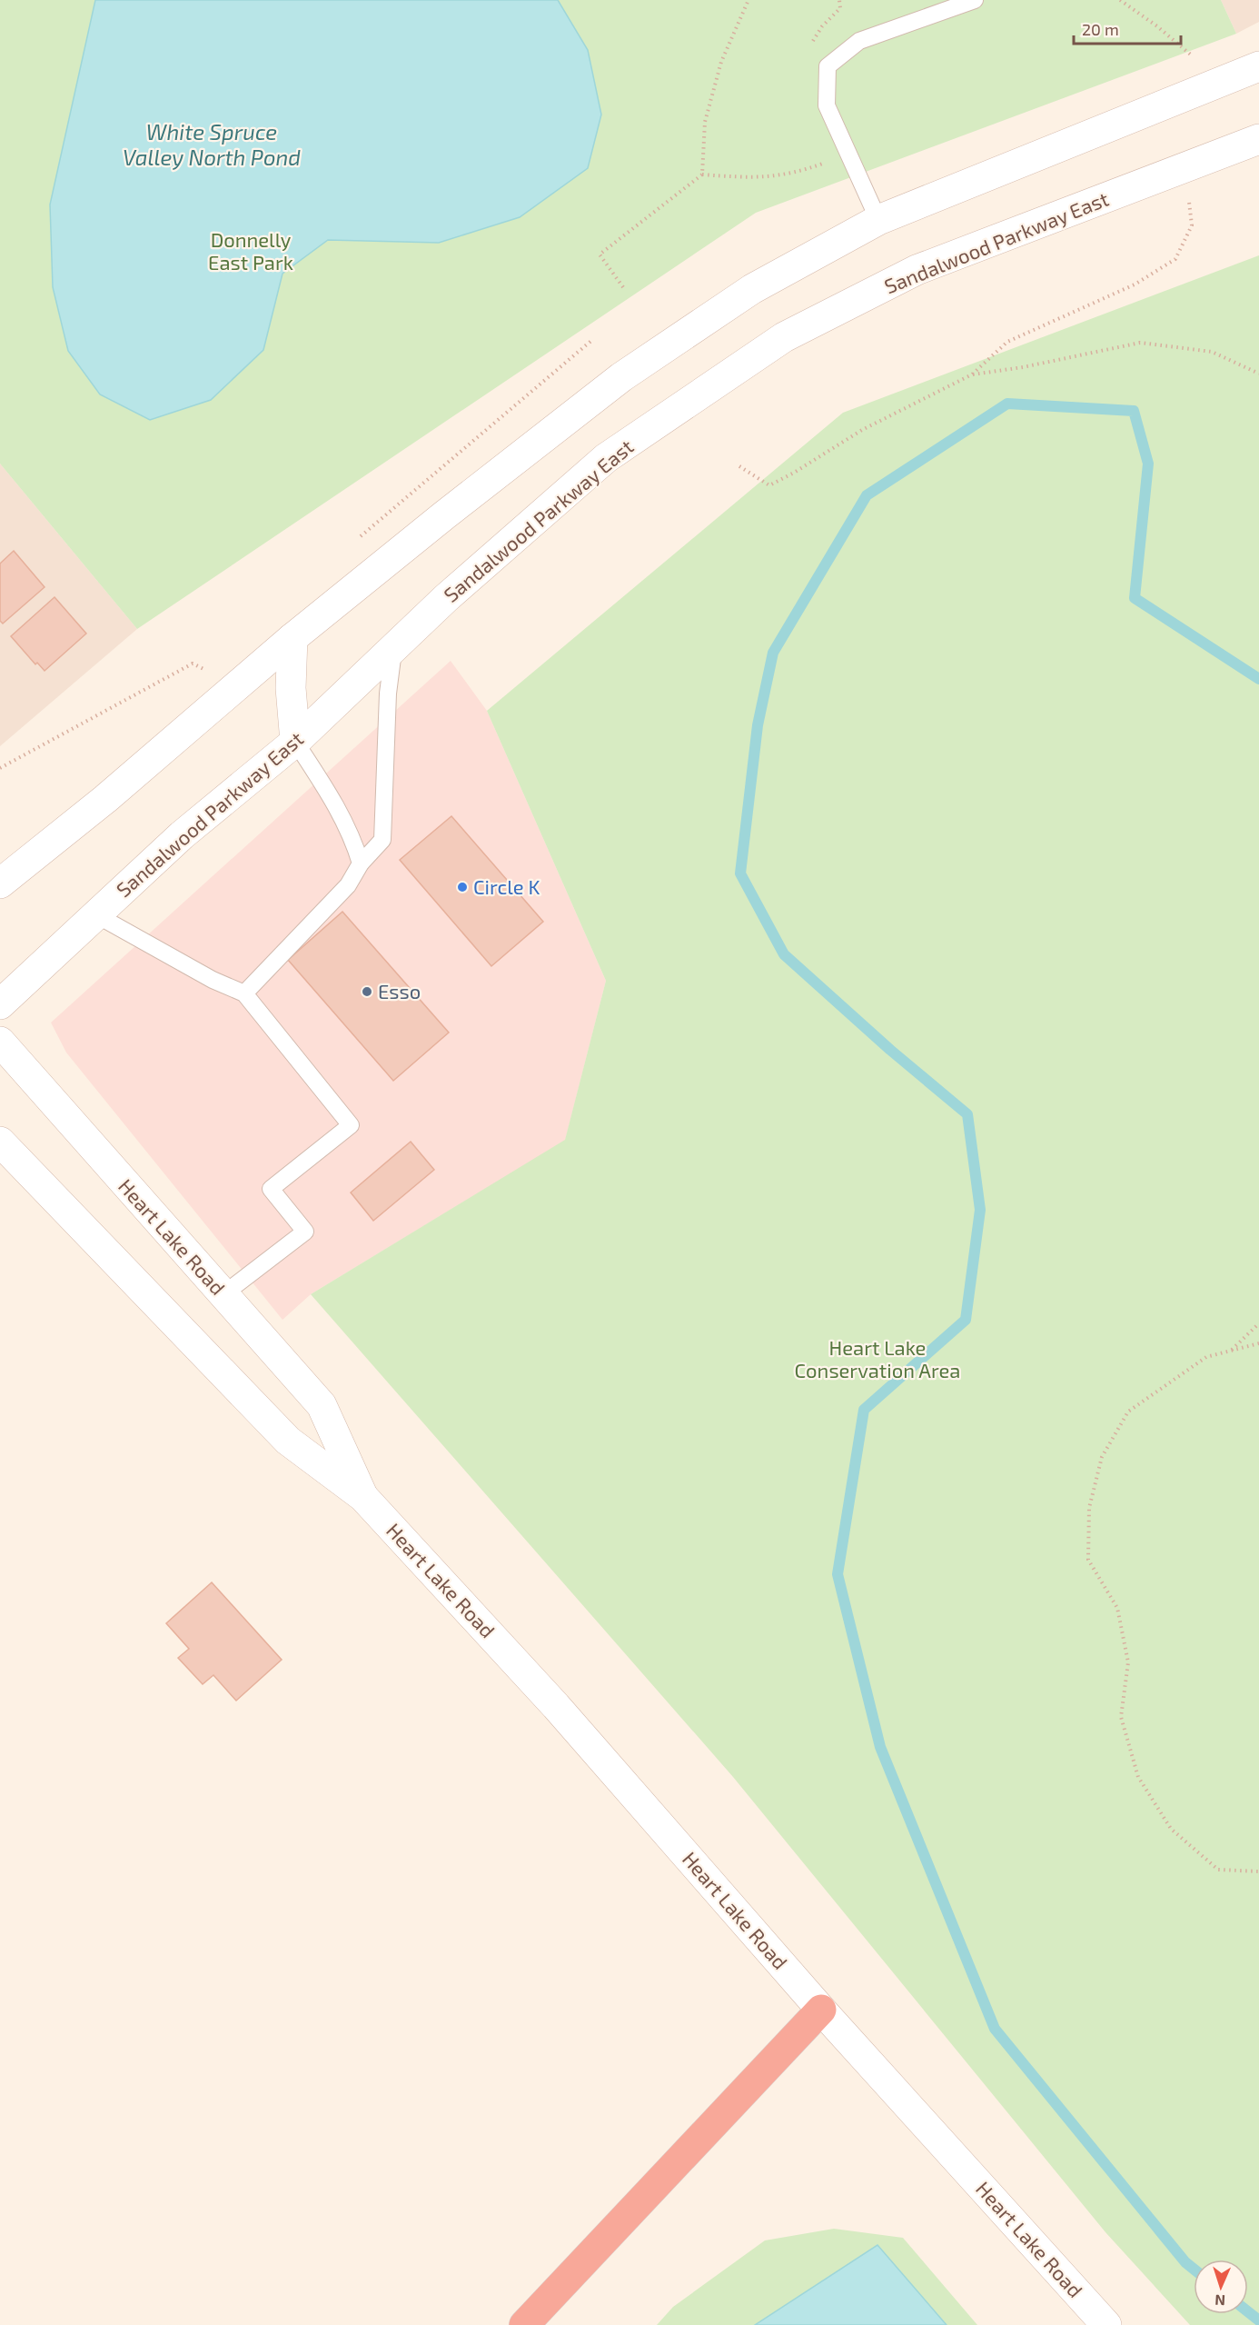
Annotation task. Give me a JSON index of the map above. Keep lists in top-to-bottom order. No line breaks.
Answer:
{"streets":{"main road":["Sandalwood Parkway East","Heart Lake Road"]},"water":["White Spruce Valley North Pond"],"parks":["Donnelly East Park","Heart Lake Conservation Area"],"places":["Circle K","Esso"],"scale_bar":"20 m","north":"bottom"}
